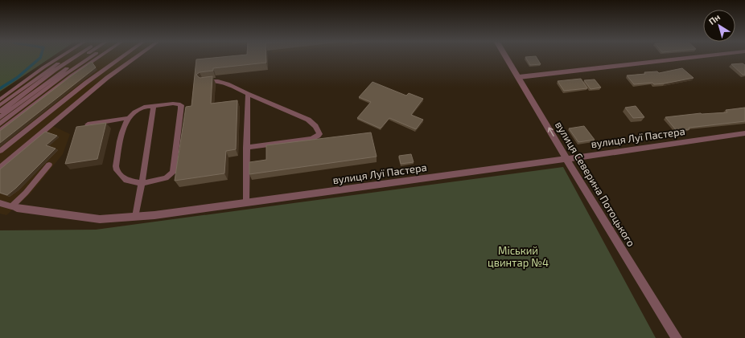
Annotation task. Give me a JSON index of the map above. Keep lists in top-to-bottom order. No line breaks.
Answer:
{"streets":{"street":["вулиця Луї Пастера","вулиця Северина Потоцького"]},"crossings":[["вулиця Луї Пастера","вулиця Северина Потоцького"]],"parks":["Міський цвинтар №4"],"north":"top left"}
